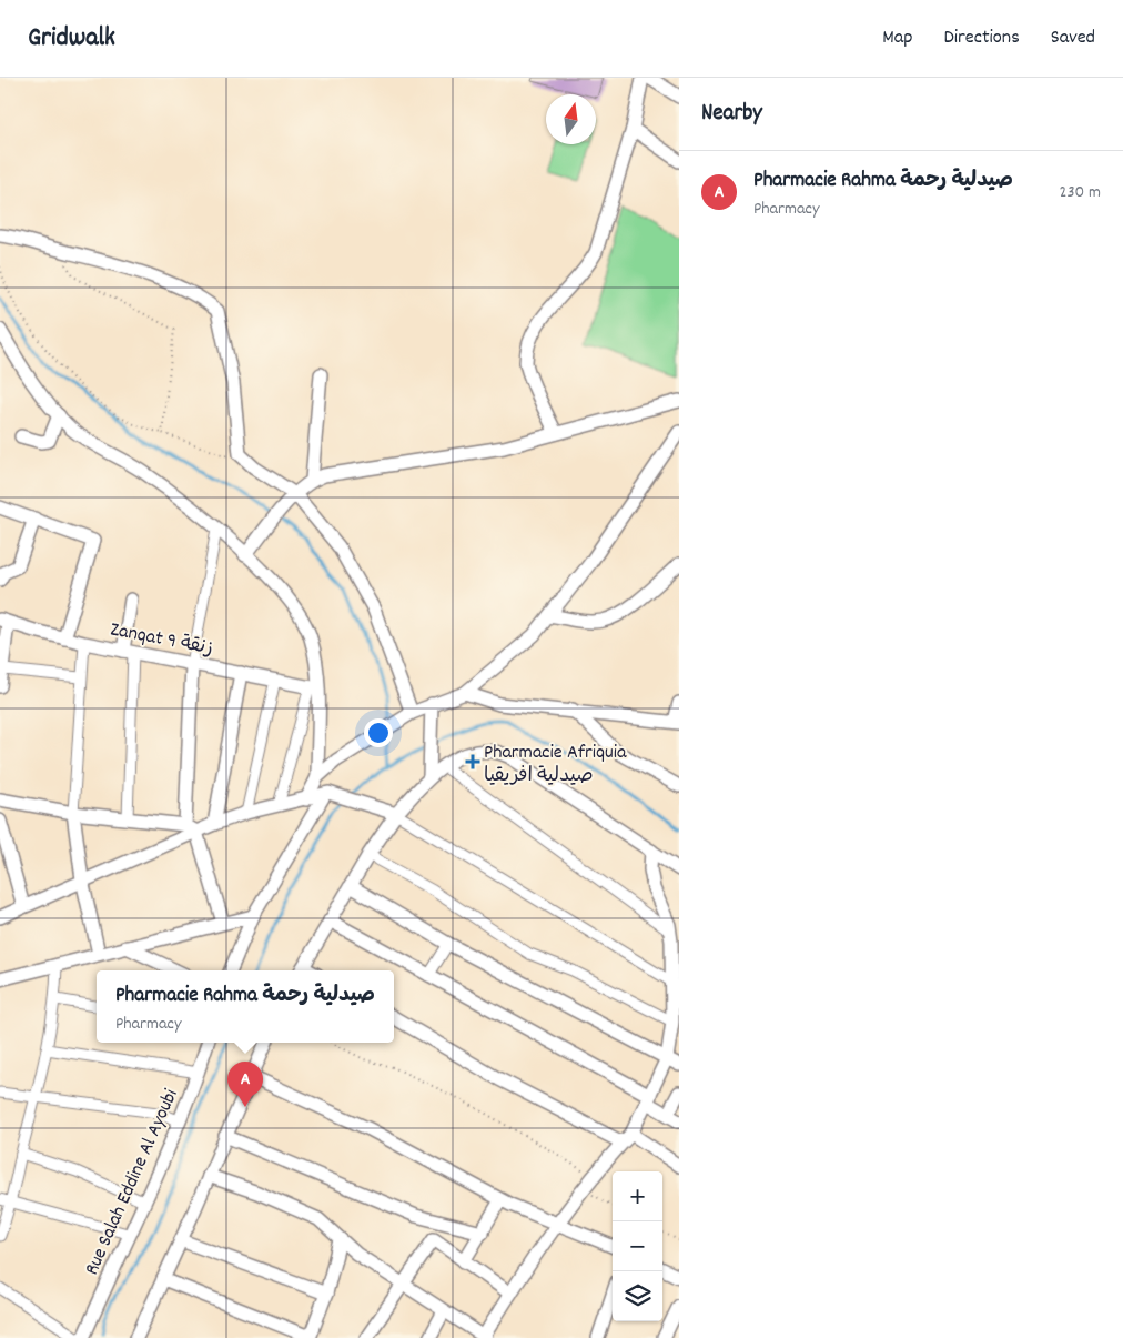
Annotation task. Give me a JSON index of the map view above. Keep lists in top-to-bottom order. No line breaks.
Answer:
{"streets":{"street":["Zanqat 9 زنقة","Rue Salah Eddine Al Ayoubi"]},"places":{"health":["Pharmacie Afriquia صيدلية افريقيا"]},"north":"top","page":{"header":"Gridwalk","nav":["Map","Directions","Saved"],"heading":"Nearby","list":[{"mark":"A","name":"Pharmacie Rahma صيدلية رحمة","note":"Pharmacy","value":"230 m"}],"popup":["Pharmacie Rahma صيدلية رحمة","Pharmacy"],"pins":"A","map_buttons":["+","−"]}}
